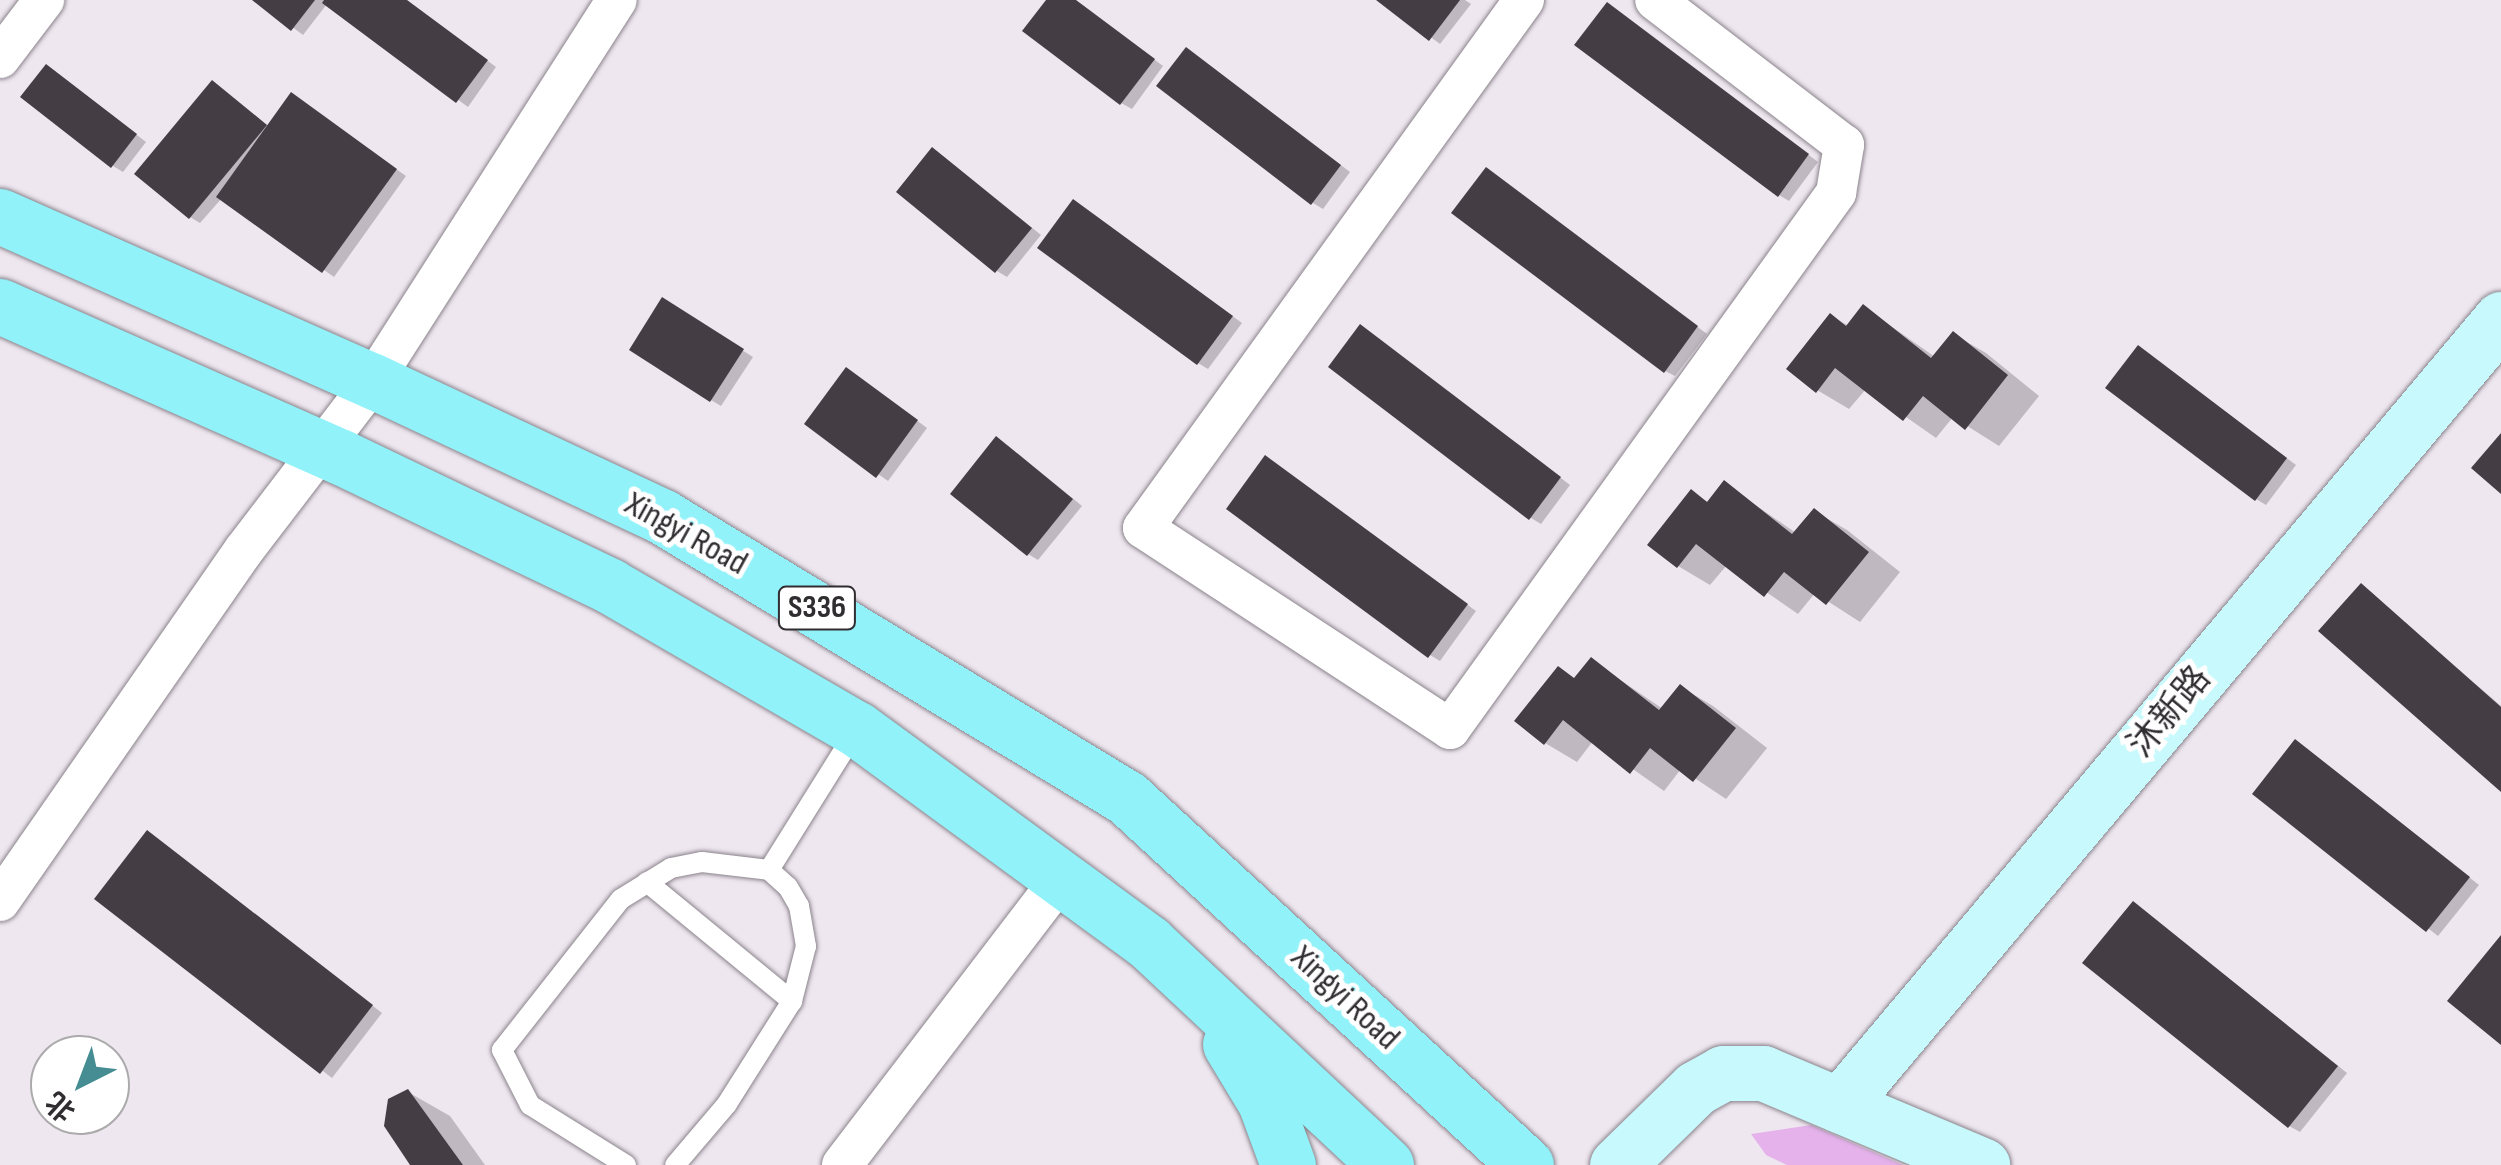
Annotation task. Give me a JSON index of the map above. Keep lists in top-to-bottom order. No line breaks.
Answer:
{"streets":{"main road":["Xingyi Road","S336"],"street":["沐新路"]},"north":"bottom left"}
